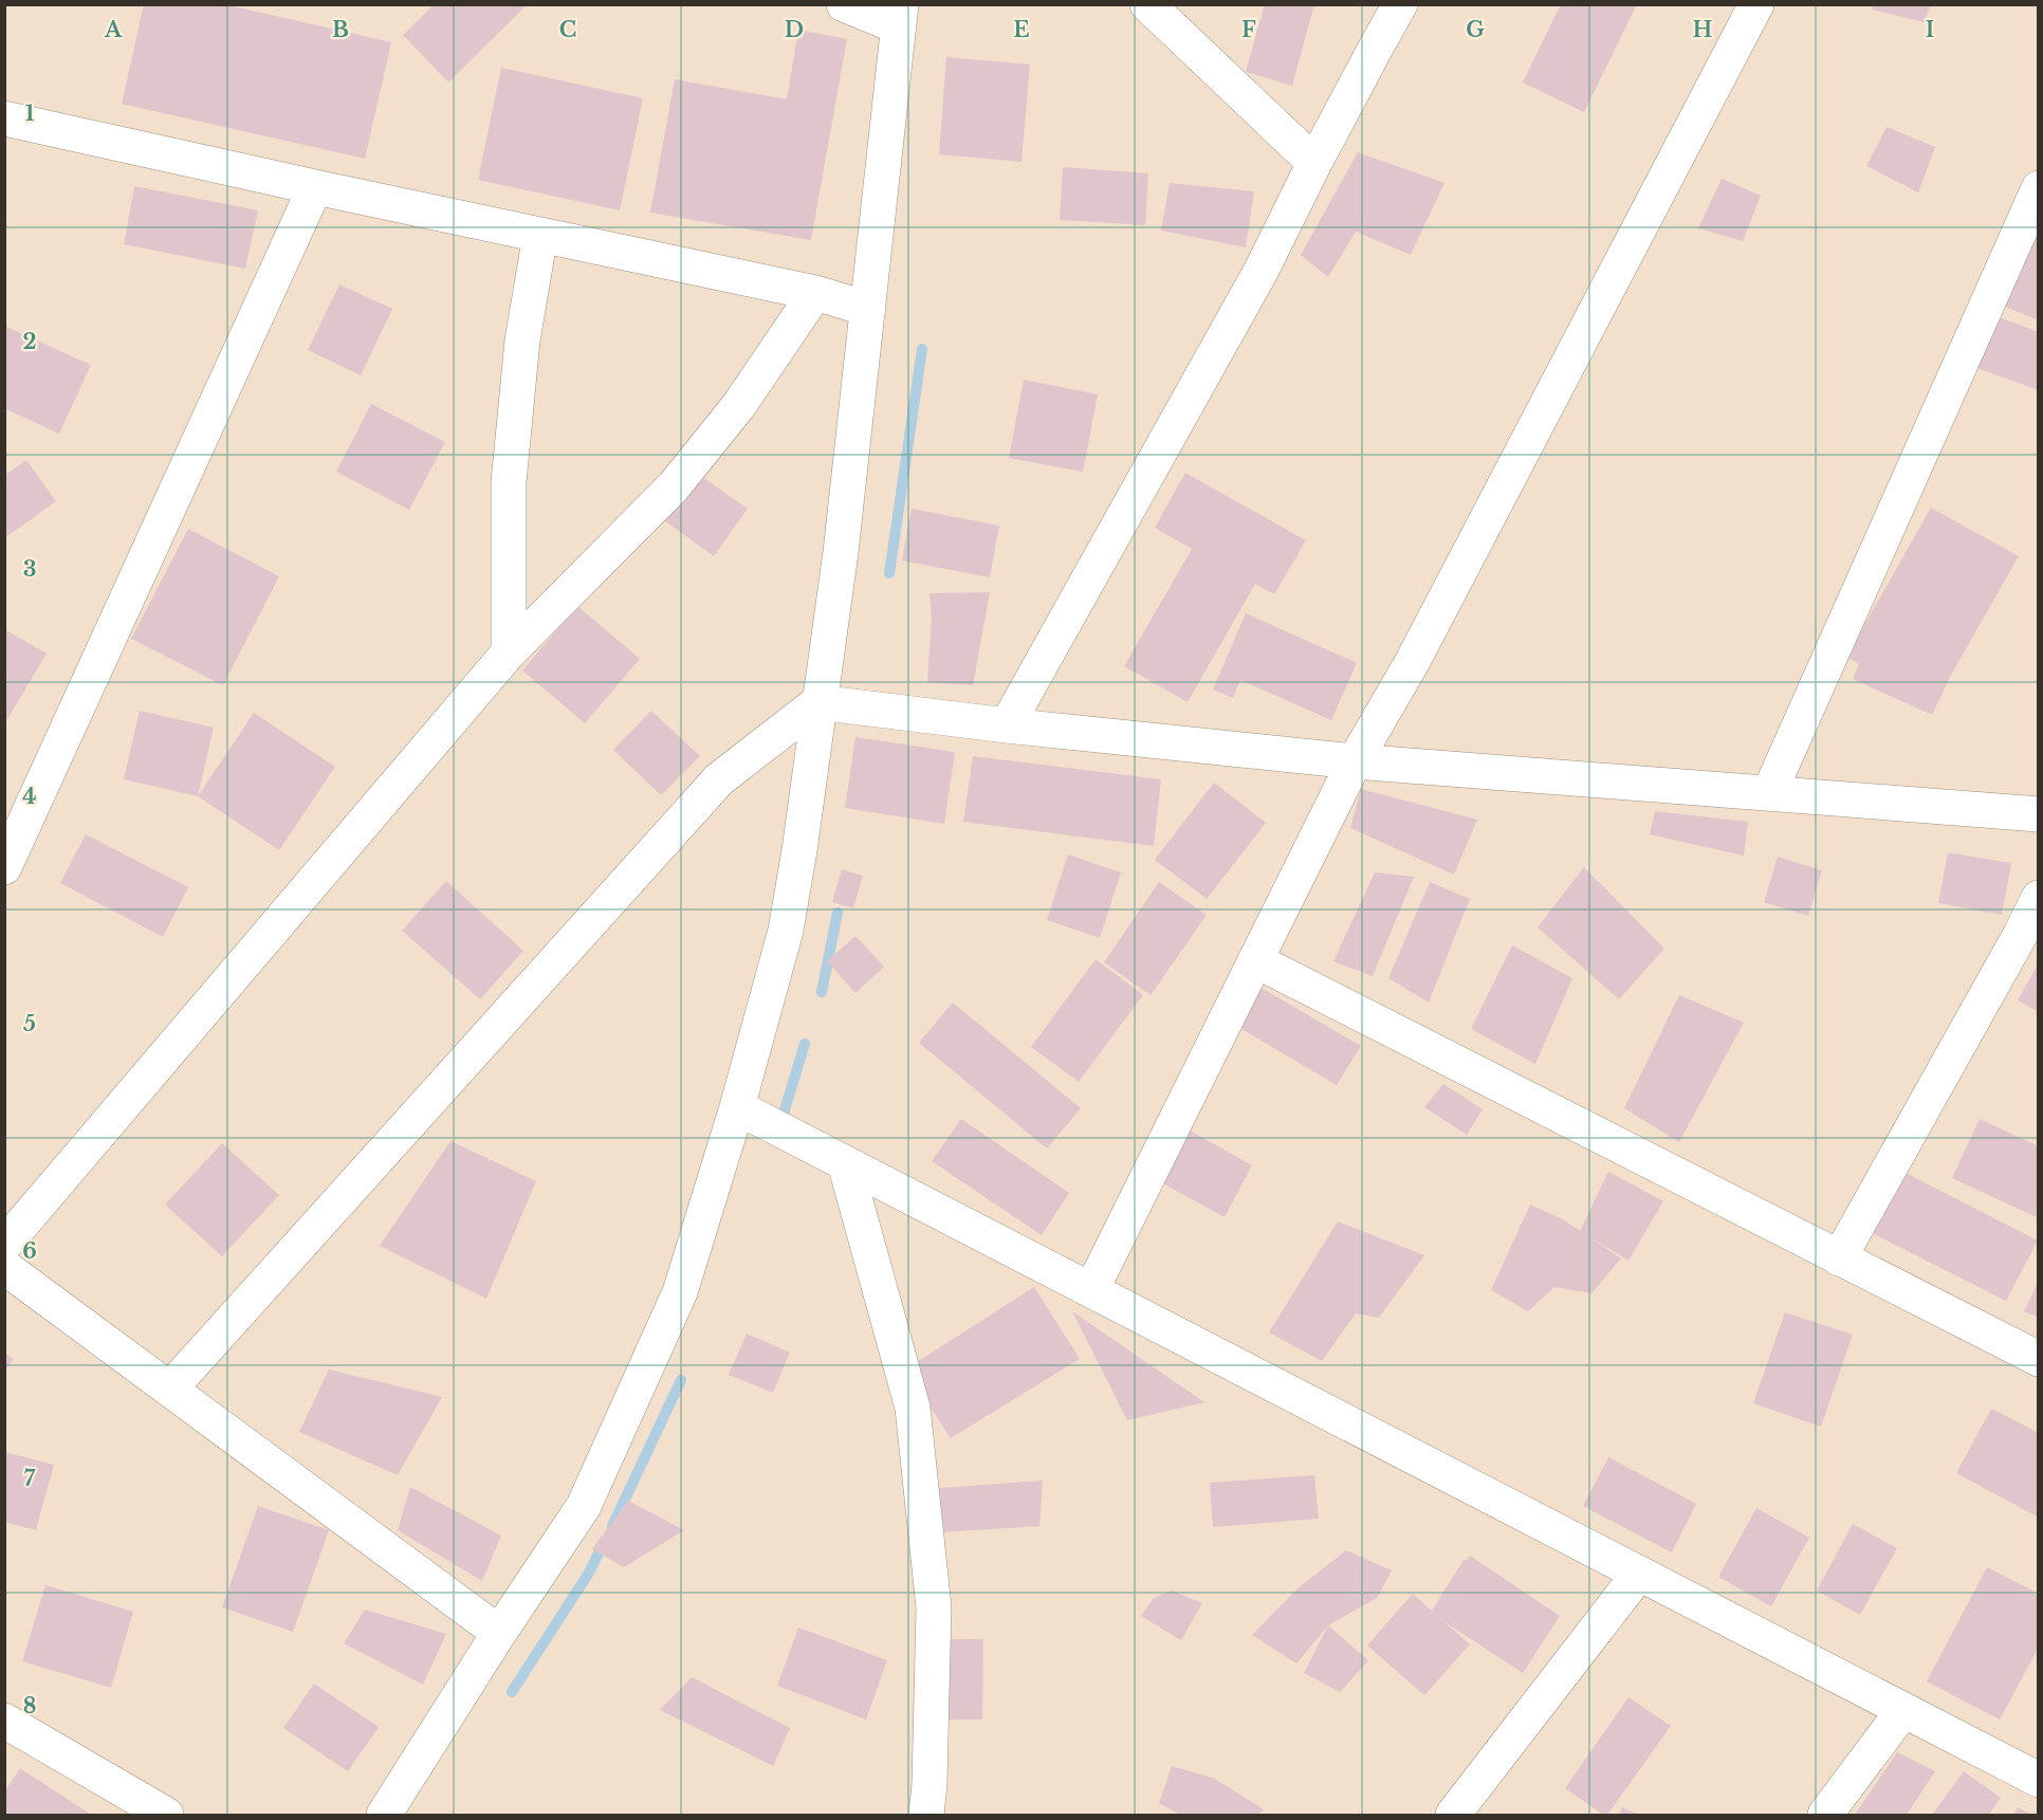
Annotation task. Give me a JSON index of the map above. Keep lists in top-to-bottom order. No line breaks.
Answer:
{"grid":{"columns":["A","B","C","D","E","F","G","H","I"],"rows":["1","2","3","4","5","6","7","8"]}}
